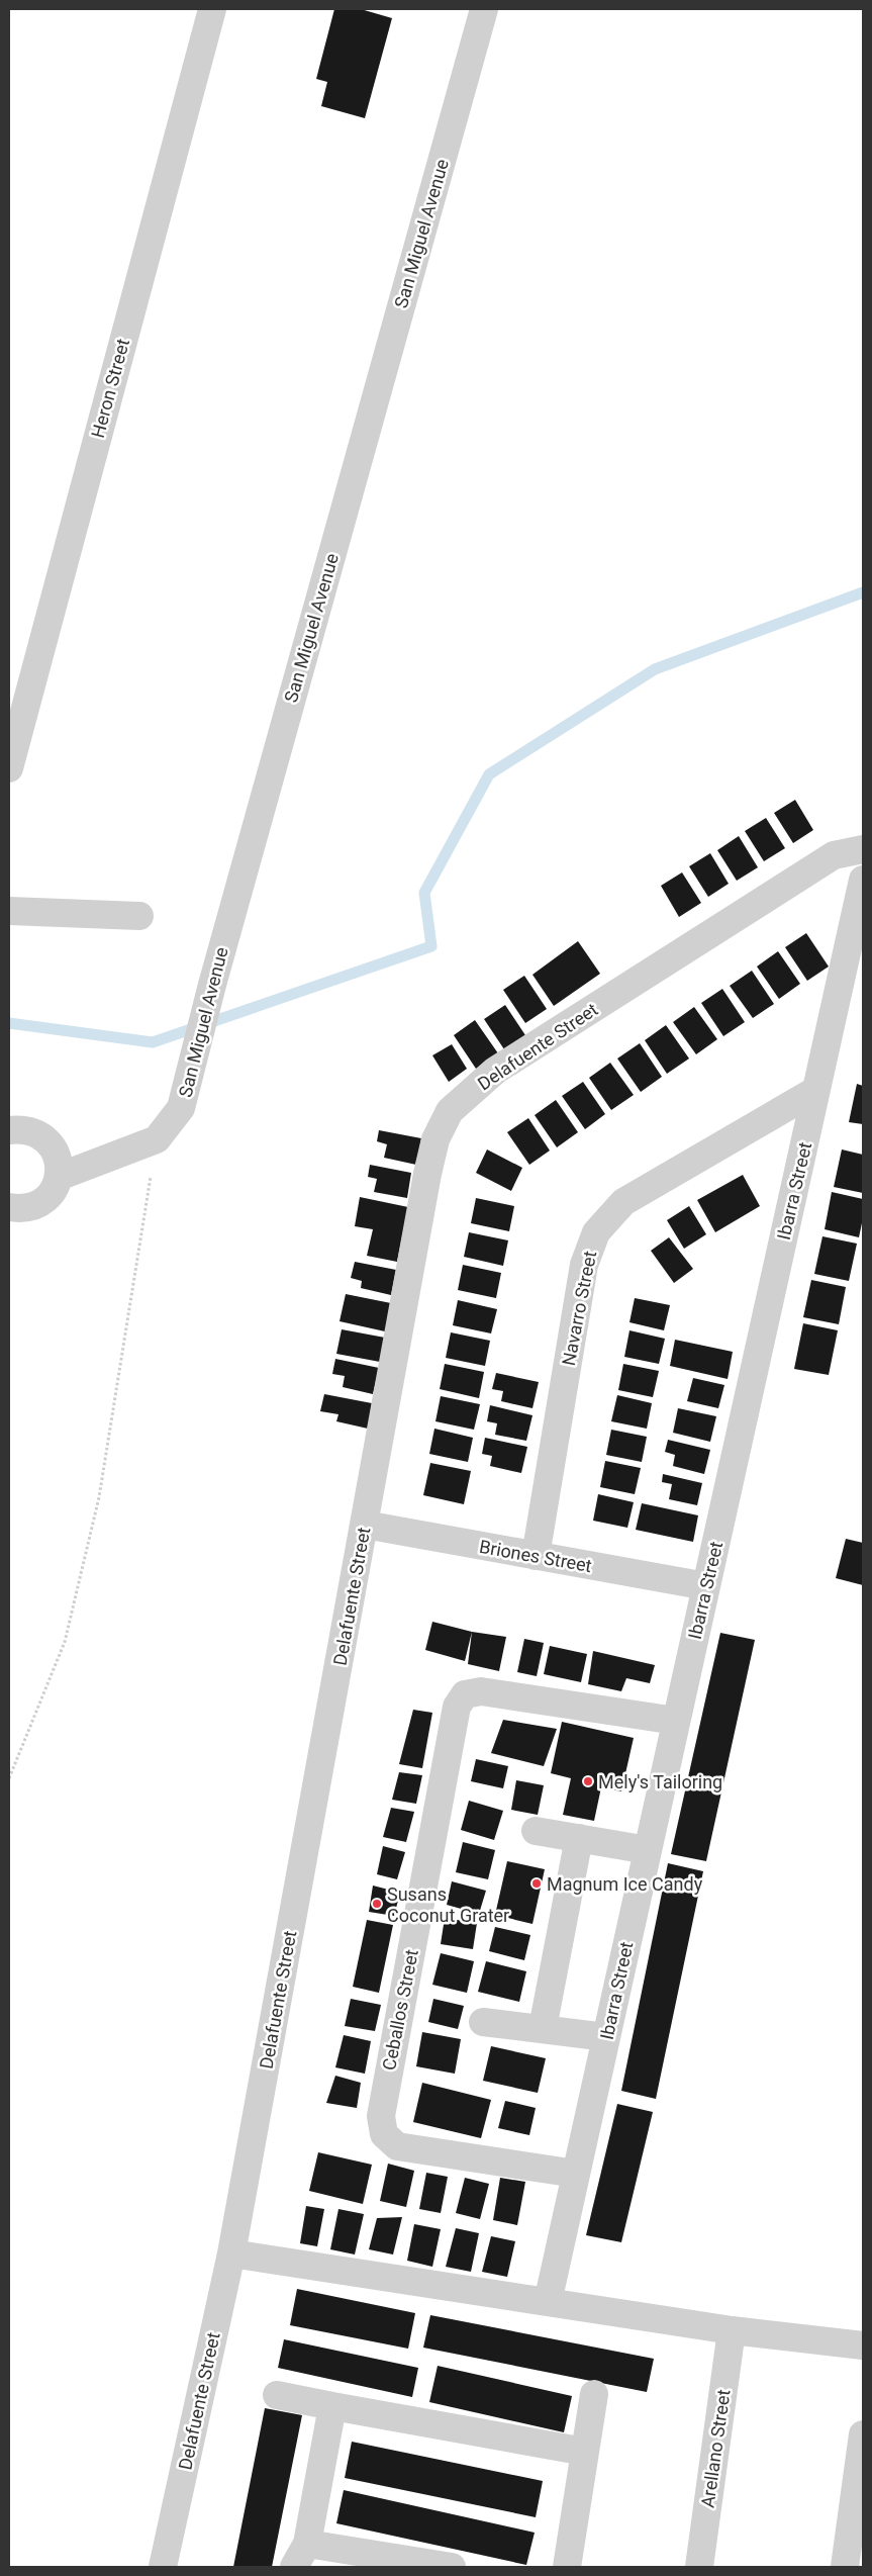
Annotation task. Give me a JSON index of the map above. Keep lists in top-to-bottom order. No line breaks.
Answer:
{"streets":{"street":["San Miguel Avenue","Heron Street","Delafuente Street","Ibarra Street","Navarro Street","Briones Street","Ceballos Street","Arellano Street"]},"crossings":[["Delafuente Street","Briones Street"],["Ibarra Street","Navarro Street"],["Ibarra Street","Briones Street"],["Ibarra Street","Ceballos Street"],["Navarro Street","Briones Street"]],"places":["Mely's Tailoring","Magnum Ice Candy","Susans Coconut Grater"]}
